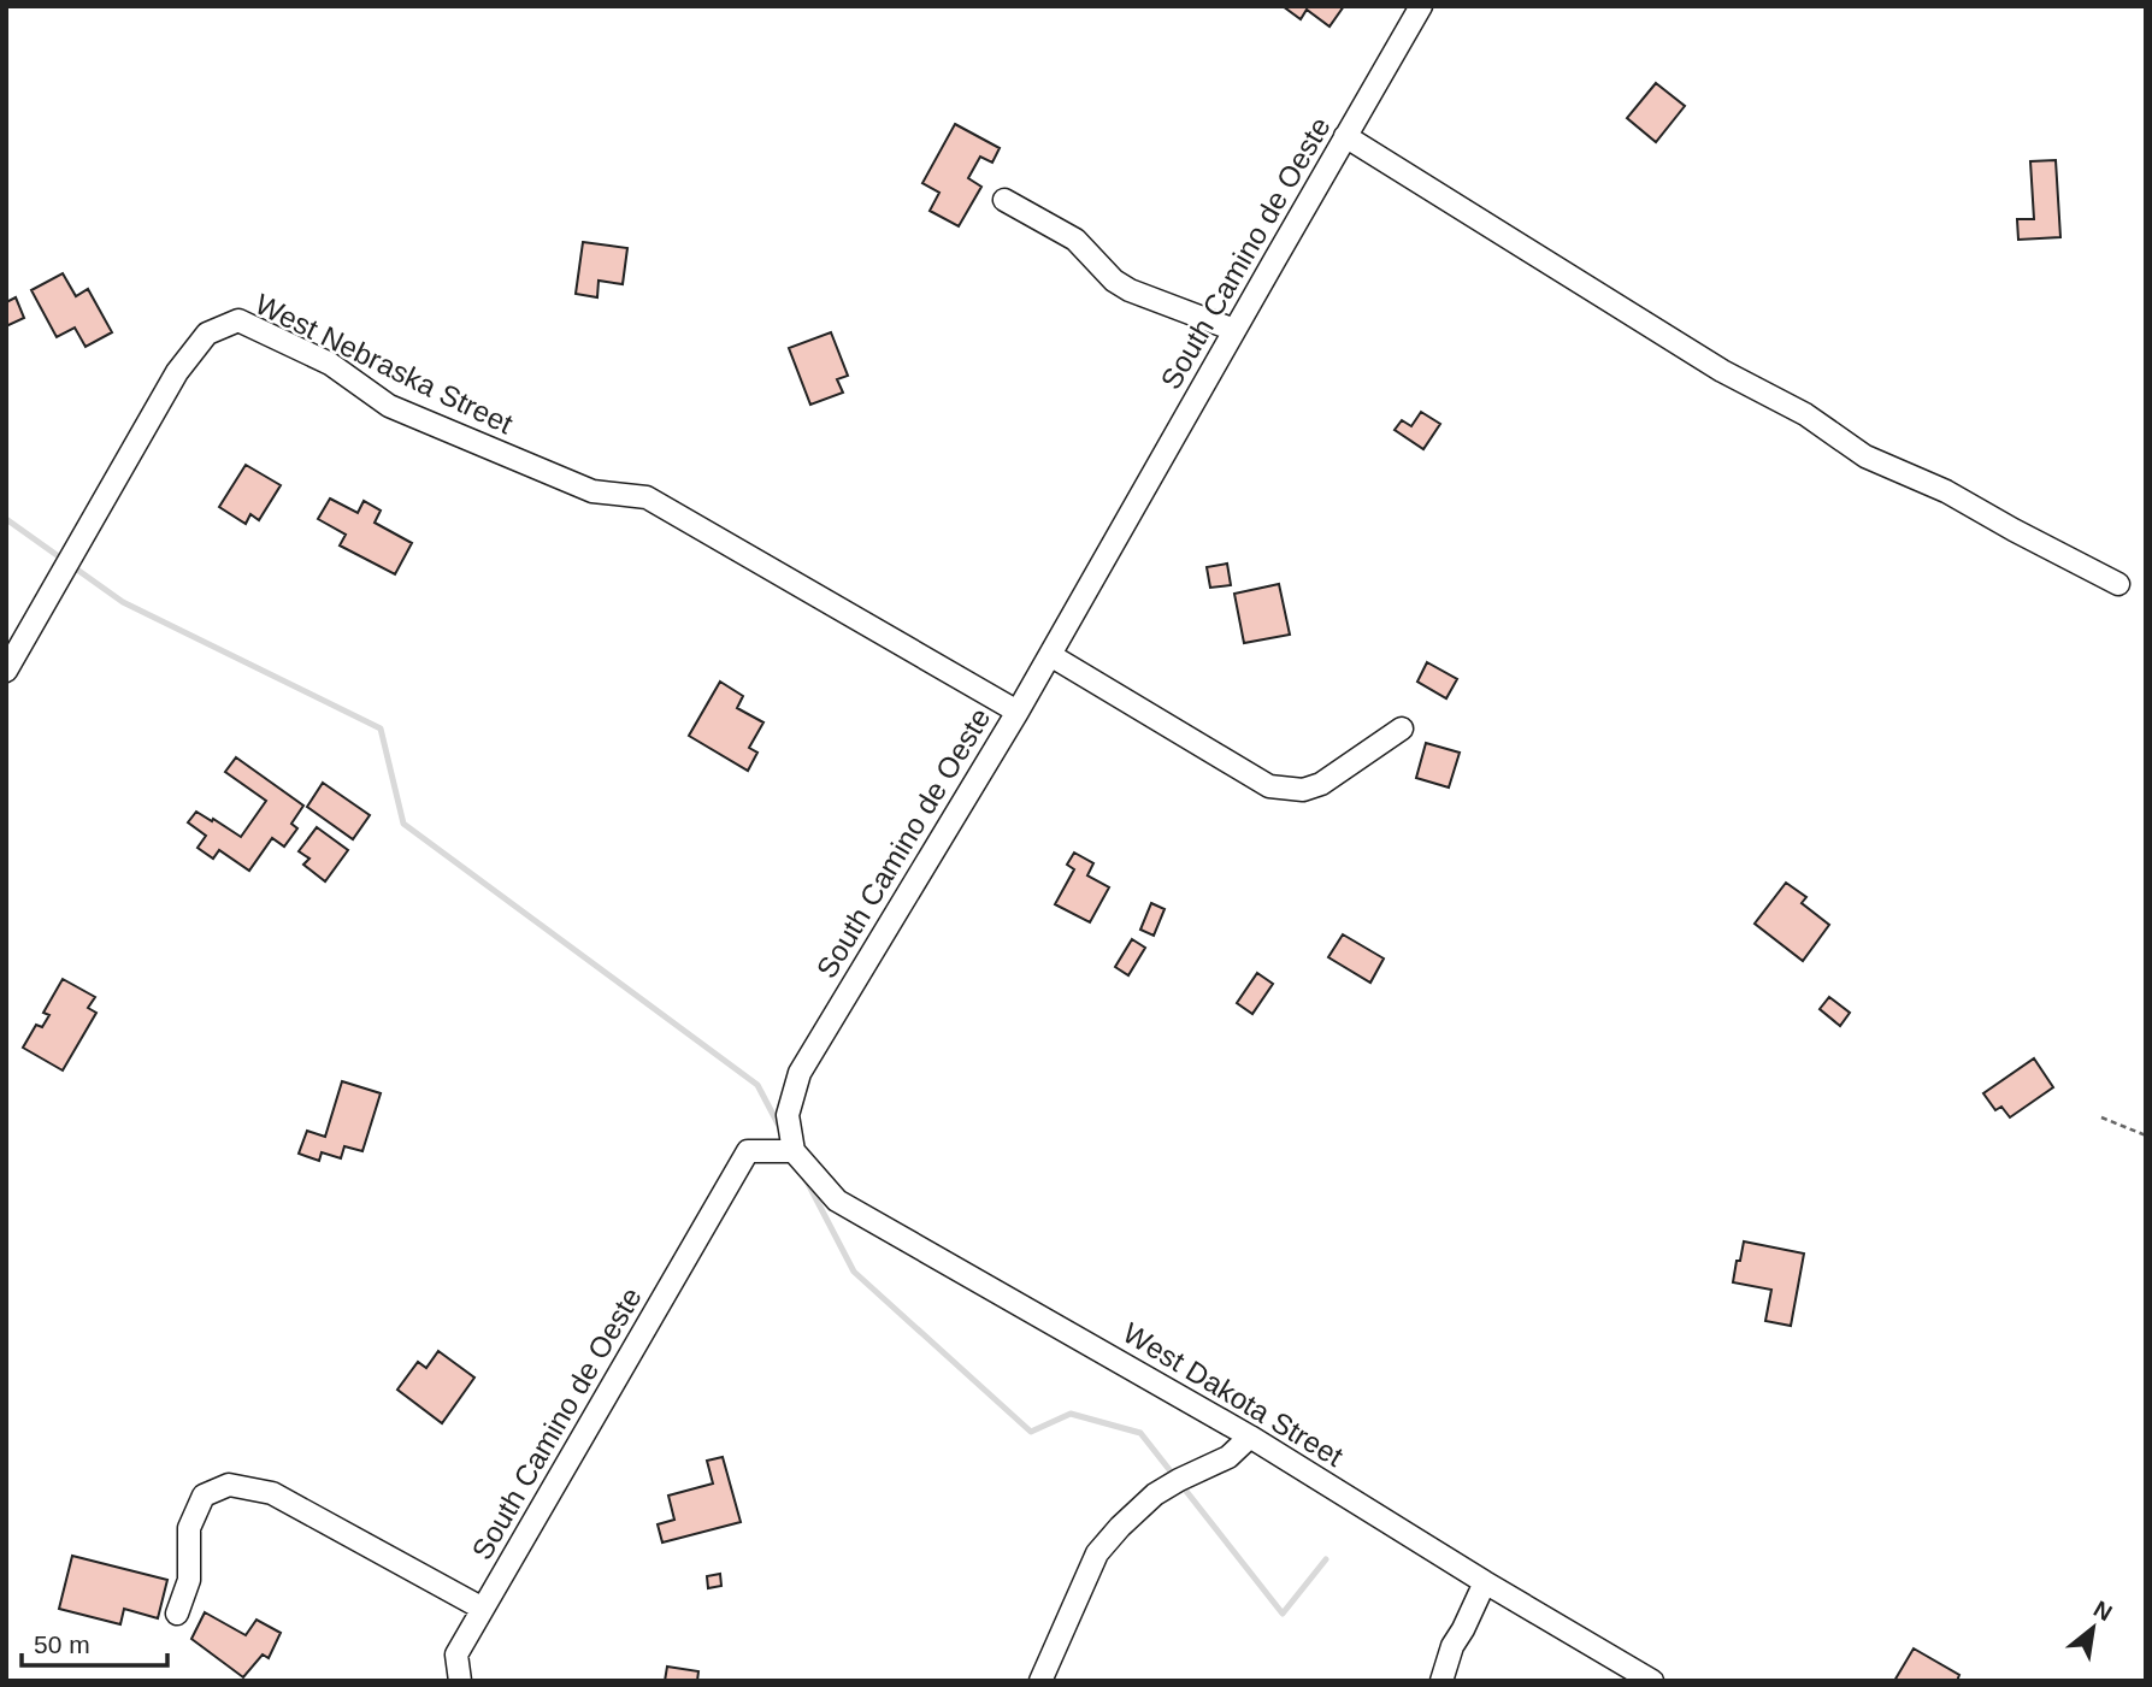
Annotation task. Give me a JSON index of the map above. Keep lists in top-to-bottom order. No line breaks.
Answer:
{"streets":{"street":["South Camino de Oeste","West Nebraska Street","West Dakota Street"]},"crossings":[["South Camino de Oeste","West Nebraska Street"],["South Camino de Oeste","West Dakota Street"]],"scale_bar":"50 m","north":"top right"}
